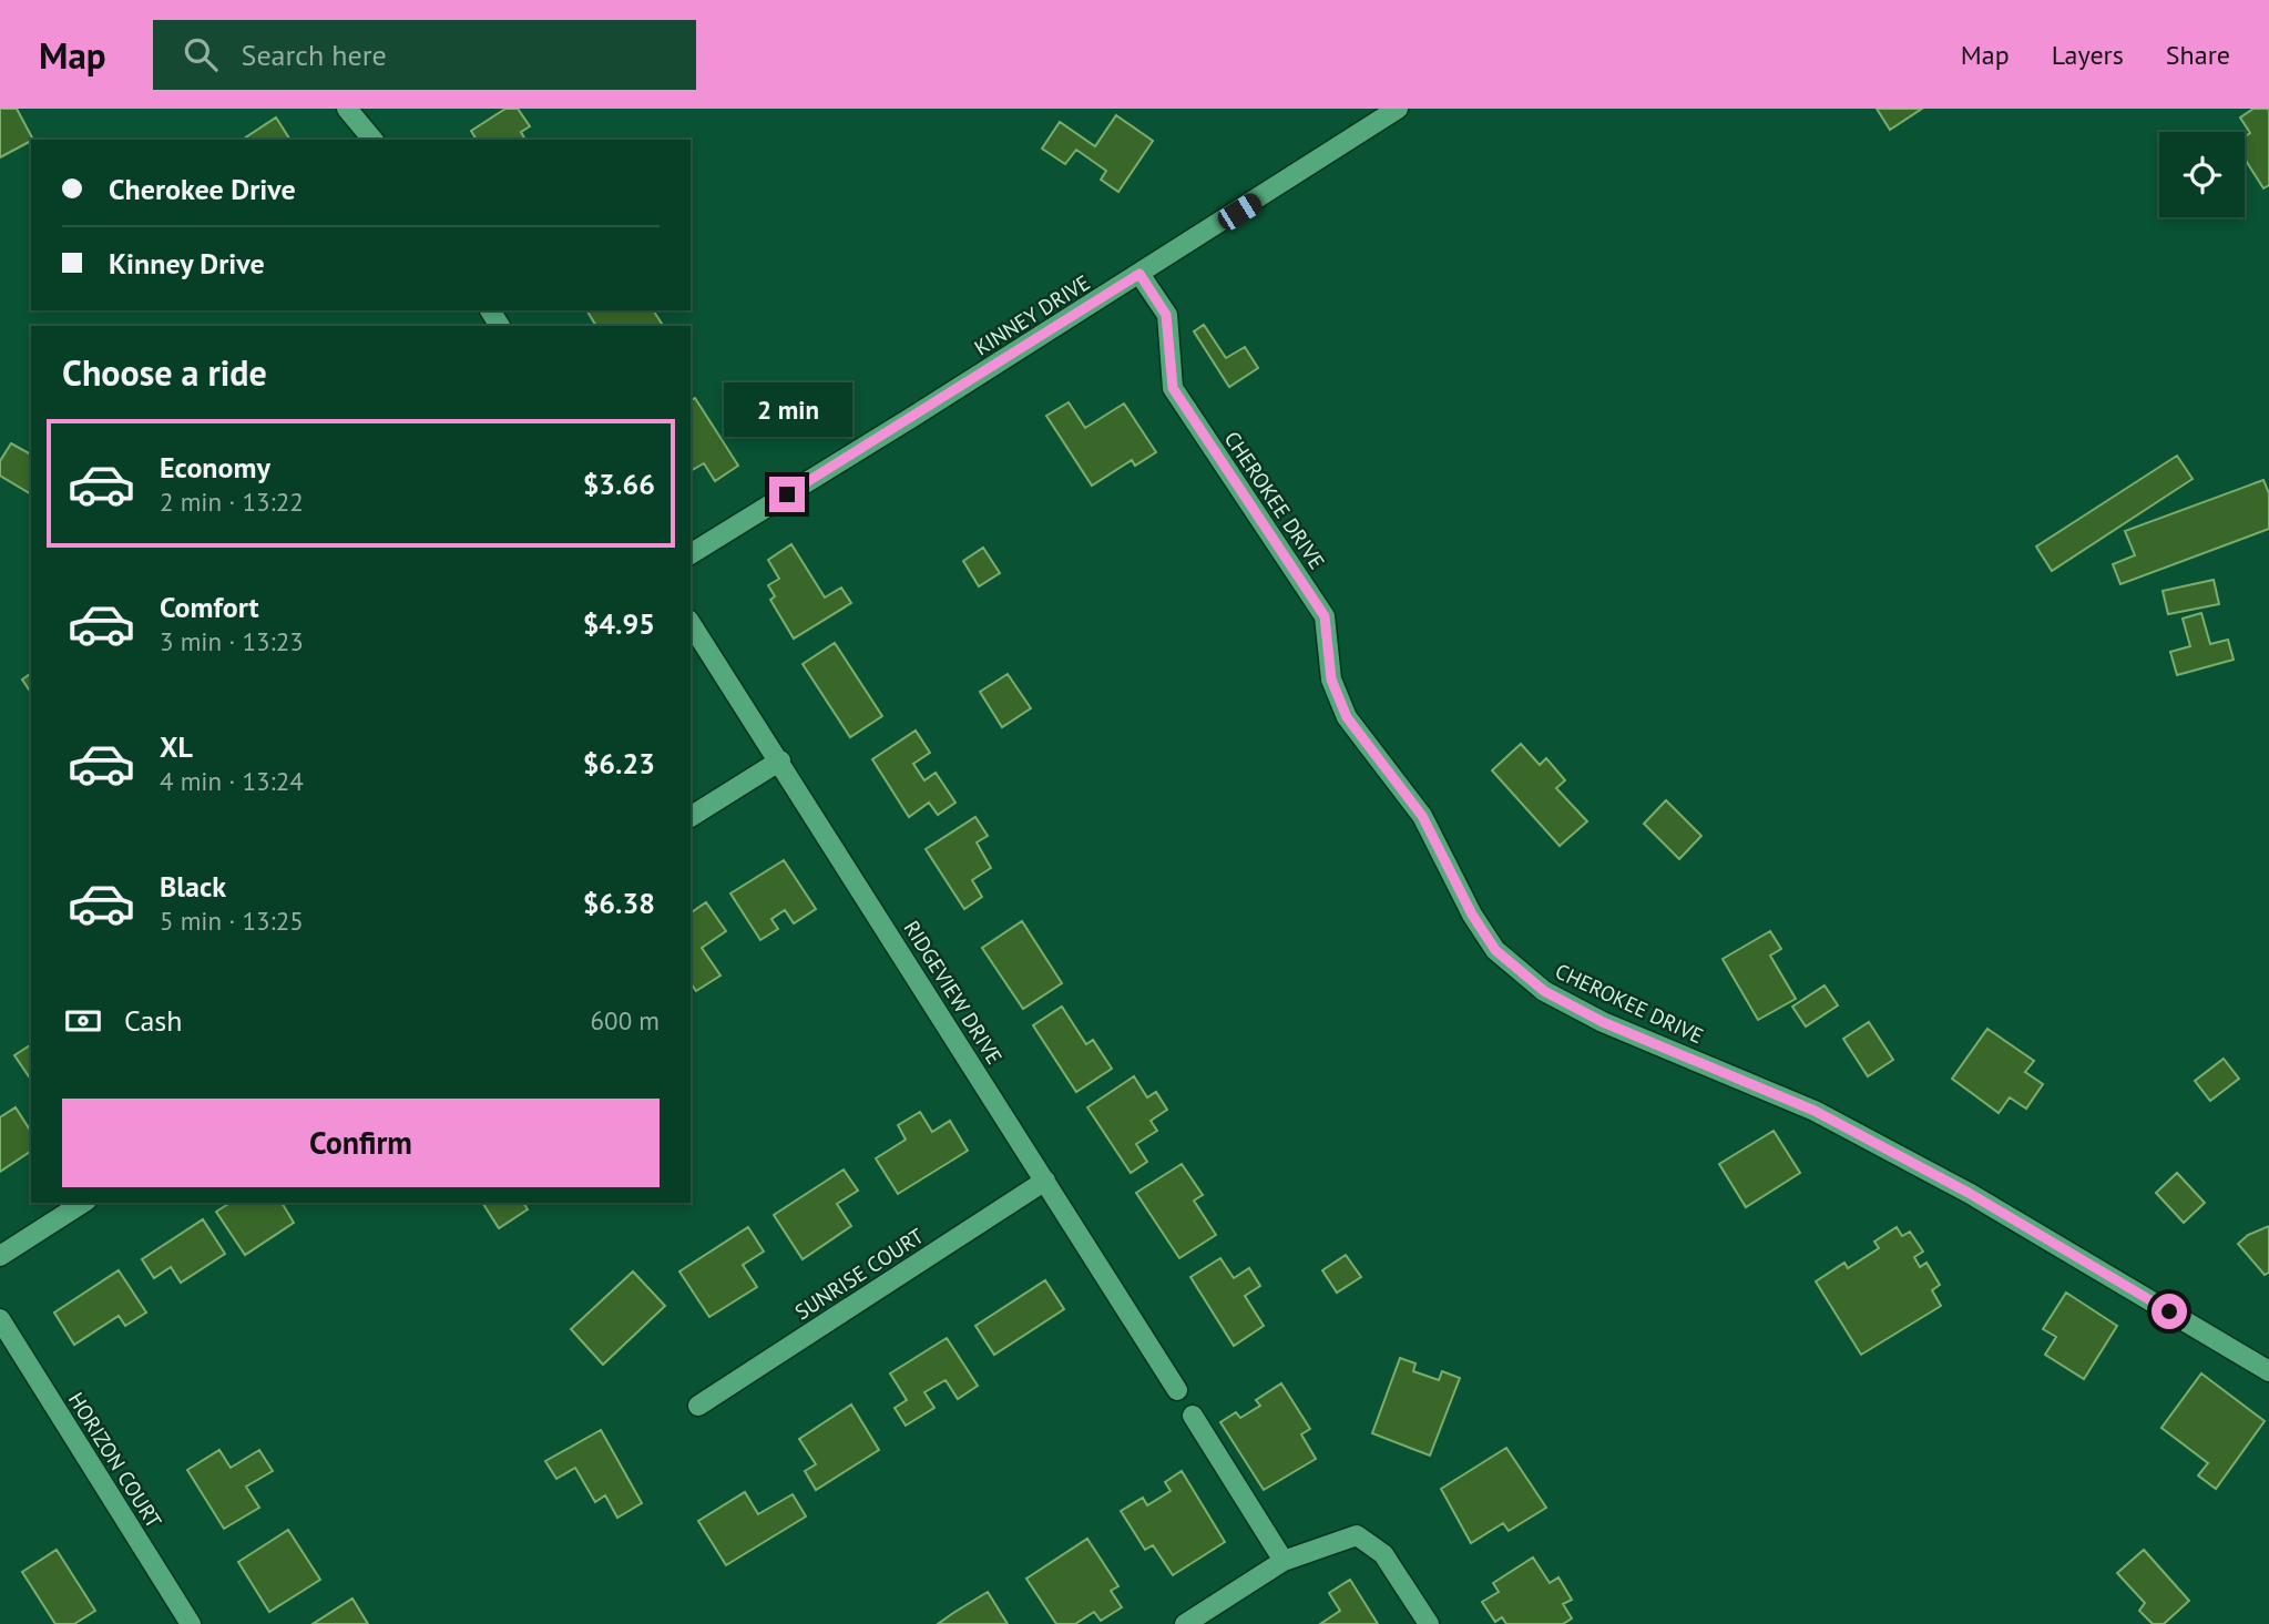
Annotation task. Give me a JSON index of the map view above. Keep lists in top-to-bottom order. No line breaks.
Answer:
{"streets":{"street":["KINNEY DRIVE","CHEROKEE DRIVE","RIDGEVIEW DRIVE","SUNRISE COURT","HORIZON COURT"]},"crossings":[["KINNEY DRIVE","CHEROKEE DRIVE"],["RIDGEVIEW DRIVE","SUNRISE COURT"]],"page":{"header":"Map","search":"Search here","nav":["Map","Layers","Share"],"banner":["Cherokee Drive","Kinney Drive"],"heading":"Choose a ride","bubble":"2 min","list":[{"name":"Economy","note":"2 min · 13:22","value":"$3.66"},{"name":"Comfort","note":"3 min · 13:23","value":"$4.95"},{"name":"XL","note":"4 min · 13:24","value":"$6.23"},{"name":"Black","note":"5 min · 13:25","value":"$6.38"}],"pay":["Cash","600 m"],"buttons":"Confirm"}}
